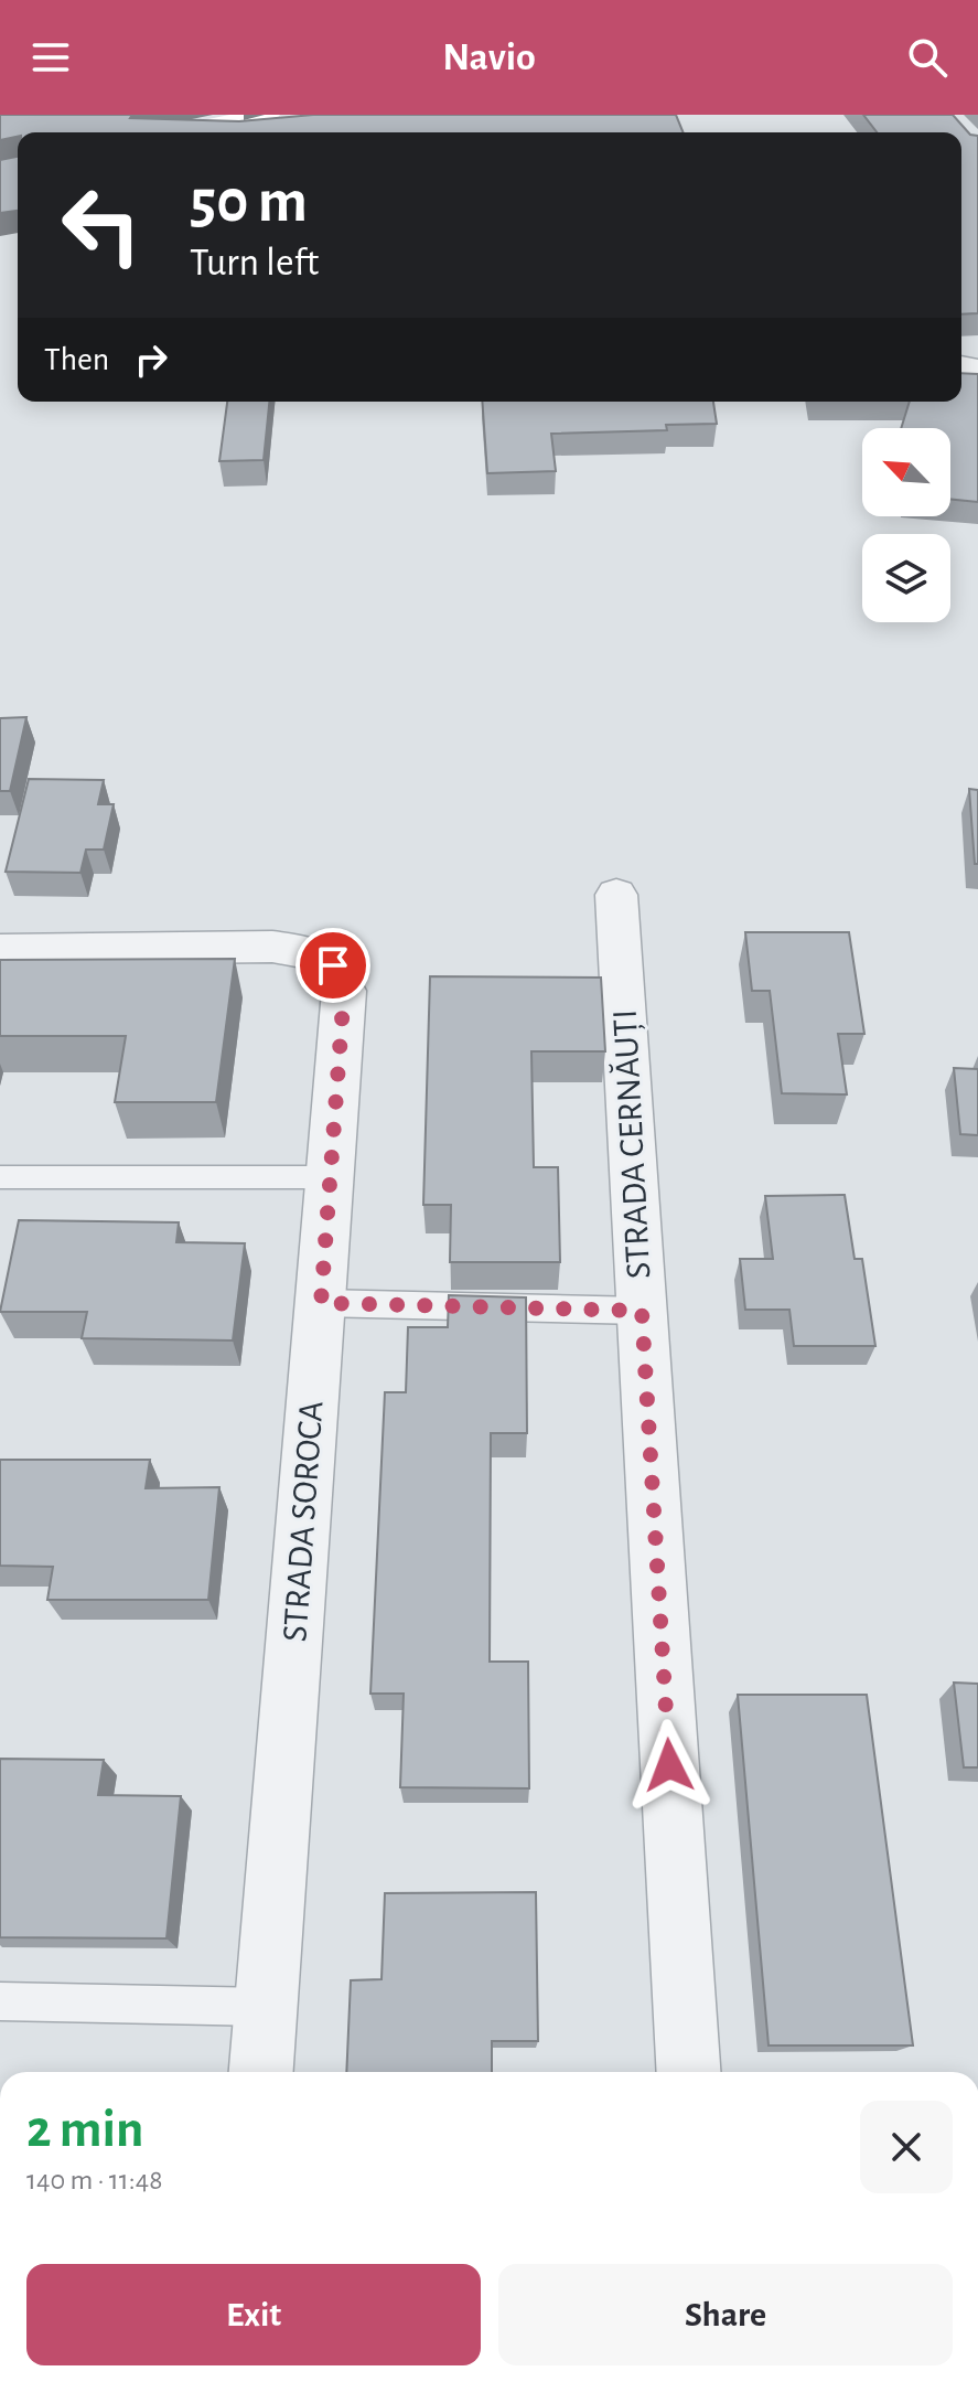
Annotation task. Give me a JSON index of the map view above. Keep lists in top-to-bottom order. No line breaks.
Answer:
{"streets":{"street":["STRADA CERNĂUȚI","STRADA SOROCA"]},"north":"top left","page":{"header":"Navio","turn":["50 m","Turn left"],"then":"Then","heading":["2 min","140 m · 11:48"],"buttons":["Exit","Share"]}}
